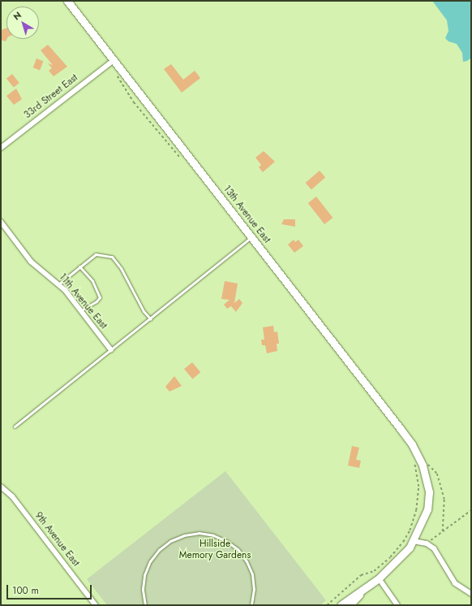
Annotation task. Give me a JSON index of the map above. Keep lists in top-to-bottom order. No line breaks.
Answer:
{"streets":{"main road":["13th Avenue East"],"street":["33rd Street East","11th Avenue East","9th Avenue East"]},"crossings":[["33rd Street East","13th Avenue East"]],"parks":["Hillside Memory Gardens"],"scale_bar":"100 m","north":"top left"}
